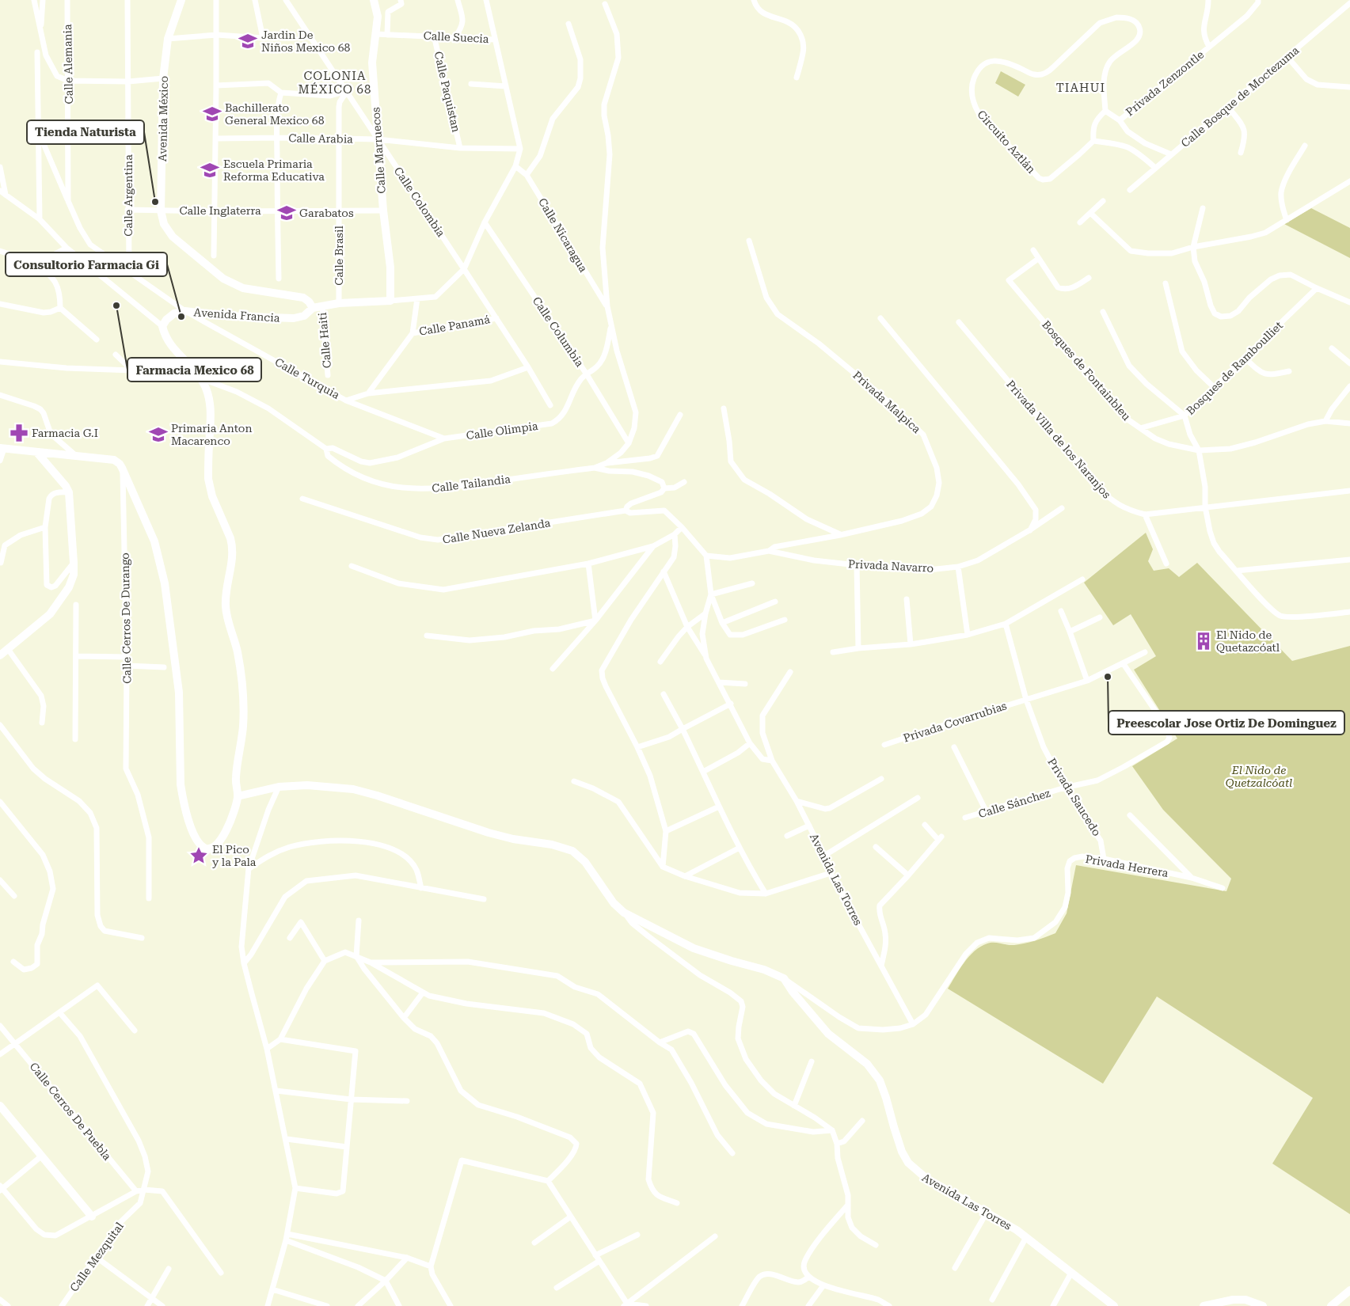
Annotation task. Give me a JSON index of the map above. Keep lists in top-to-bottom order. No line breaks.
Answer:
{"streets":{"street":["Calle Suecia","Calle Alemania","Privada Zenzontle","Calle Paquistan","Calle Bosque de Moctezuma","Avenida México","Calle Arabia","Circuito Aztlán","Calle Marruecos","Calle Argentina","Calle Colombia","Calle Inglaterra","Calle Nicaragua","Calle Brasil","Avenida Francia","Calle Panamá","Calle Columbia","Calle Haiti","Bosques de Ramboulliet","Bosques de Fontainbleu","Calle Turquia","Privada Malpica","Calle Olimpia","Privada Villa de los Naranjos","Calle Tailandia","Calle Nueva Zelanda","Privada Navarro","Calle Cerros De Durango","Privada Covarrubias","Privada Saucedo","Calle Sánchez","Privada Herrera","Avenida Las Torres","Calle Cerros De Puebla","Calle Mezquital"]},"crossings":[["Calle Suecia","Calle Paquistan"],["Calle Suecia","Calle Marruecos"],["Calle Alemania","Calle Argentina"],["Calle Alemania","Avenida Francia"],["Calle Alemania","Calle Turquia"],["Calle Paquistan","Calle Arabia"],["Avenida México","Calle Inglaterra"],["Avenida México","Avenida Francia"],["Calle Arabia","Calle Marruecos"],["Calle Arabia","Calle Colombia"],["Calle Arabia","Calle Brasil"],["Calle Marruecos","Calle Colombia"],["Calle Marruecos","Calle Inglaterra"],["Calle Argentina","Calle Inglaterra"],["Calle Colombia","Calle Brasil"],["Calle Colombia","Calle Panamá"],["Calle Inglaterra","Calle Brasil"],["Avenida Francia","Calle Turquia"],["Calle Columbia","Calle Olimpia"],["Bosques de Ramboulliet","Bosques de Fontainbleu"],["Calle Turquia","Calle Olimpia"],["Privada Malpica","Privada Navarro"],["Privada Covarrubias","Privada Saucedo"],["Privada Covarrubias","Calle Sánchez"],["Privada Saucedo","Calle Sánchez"],["Privada Saucedo","Privada Herrera"],["Privada Herrera","Avenida Las Torres"]],"districts":["COLONIA MÉXICO 68","TIAHUI"],"parks":["El Nido de Quetzalcóatl"],"places":{"school or university":["Jardin De Niños Mexico 68","Bachillerato General Mexico 68","Escuela Primaria Reforma Educativa","Garabatos","Primaria Anton Macarenco"],"other":["Tienda Naturista","Farmacia Mexico 68","Consultorio Farmacia Gi","Preescolar Jose Ortiz De Dominguez"],"pharmacy":["Farmacia G.I"],"building":["El Nido de Quetazcóatl"],"place":["El Pico y la Pala"]}}
